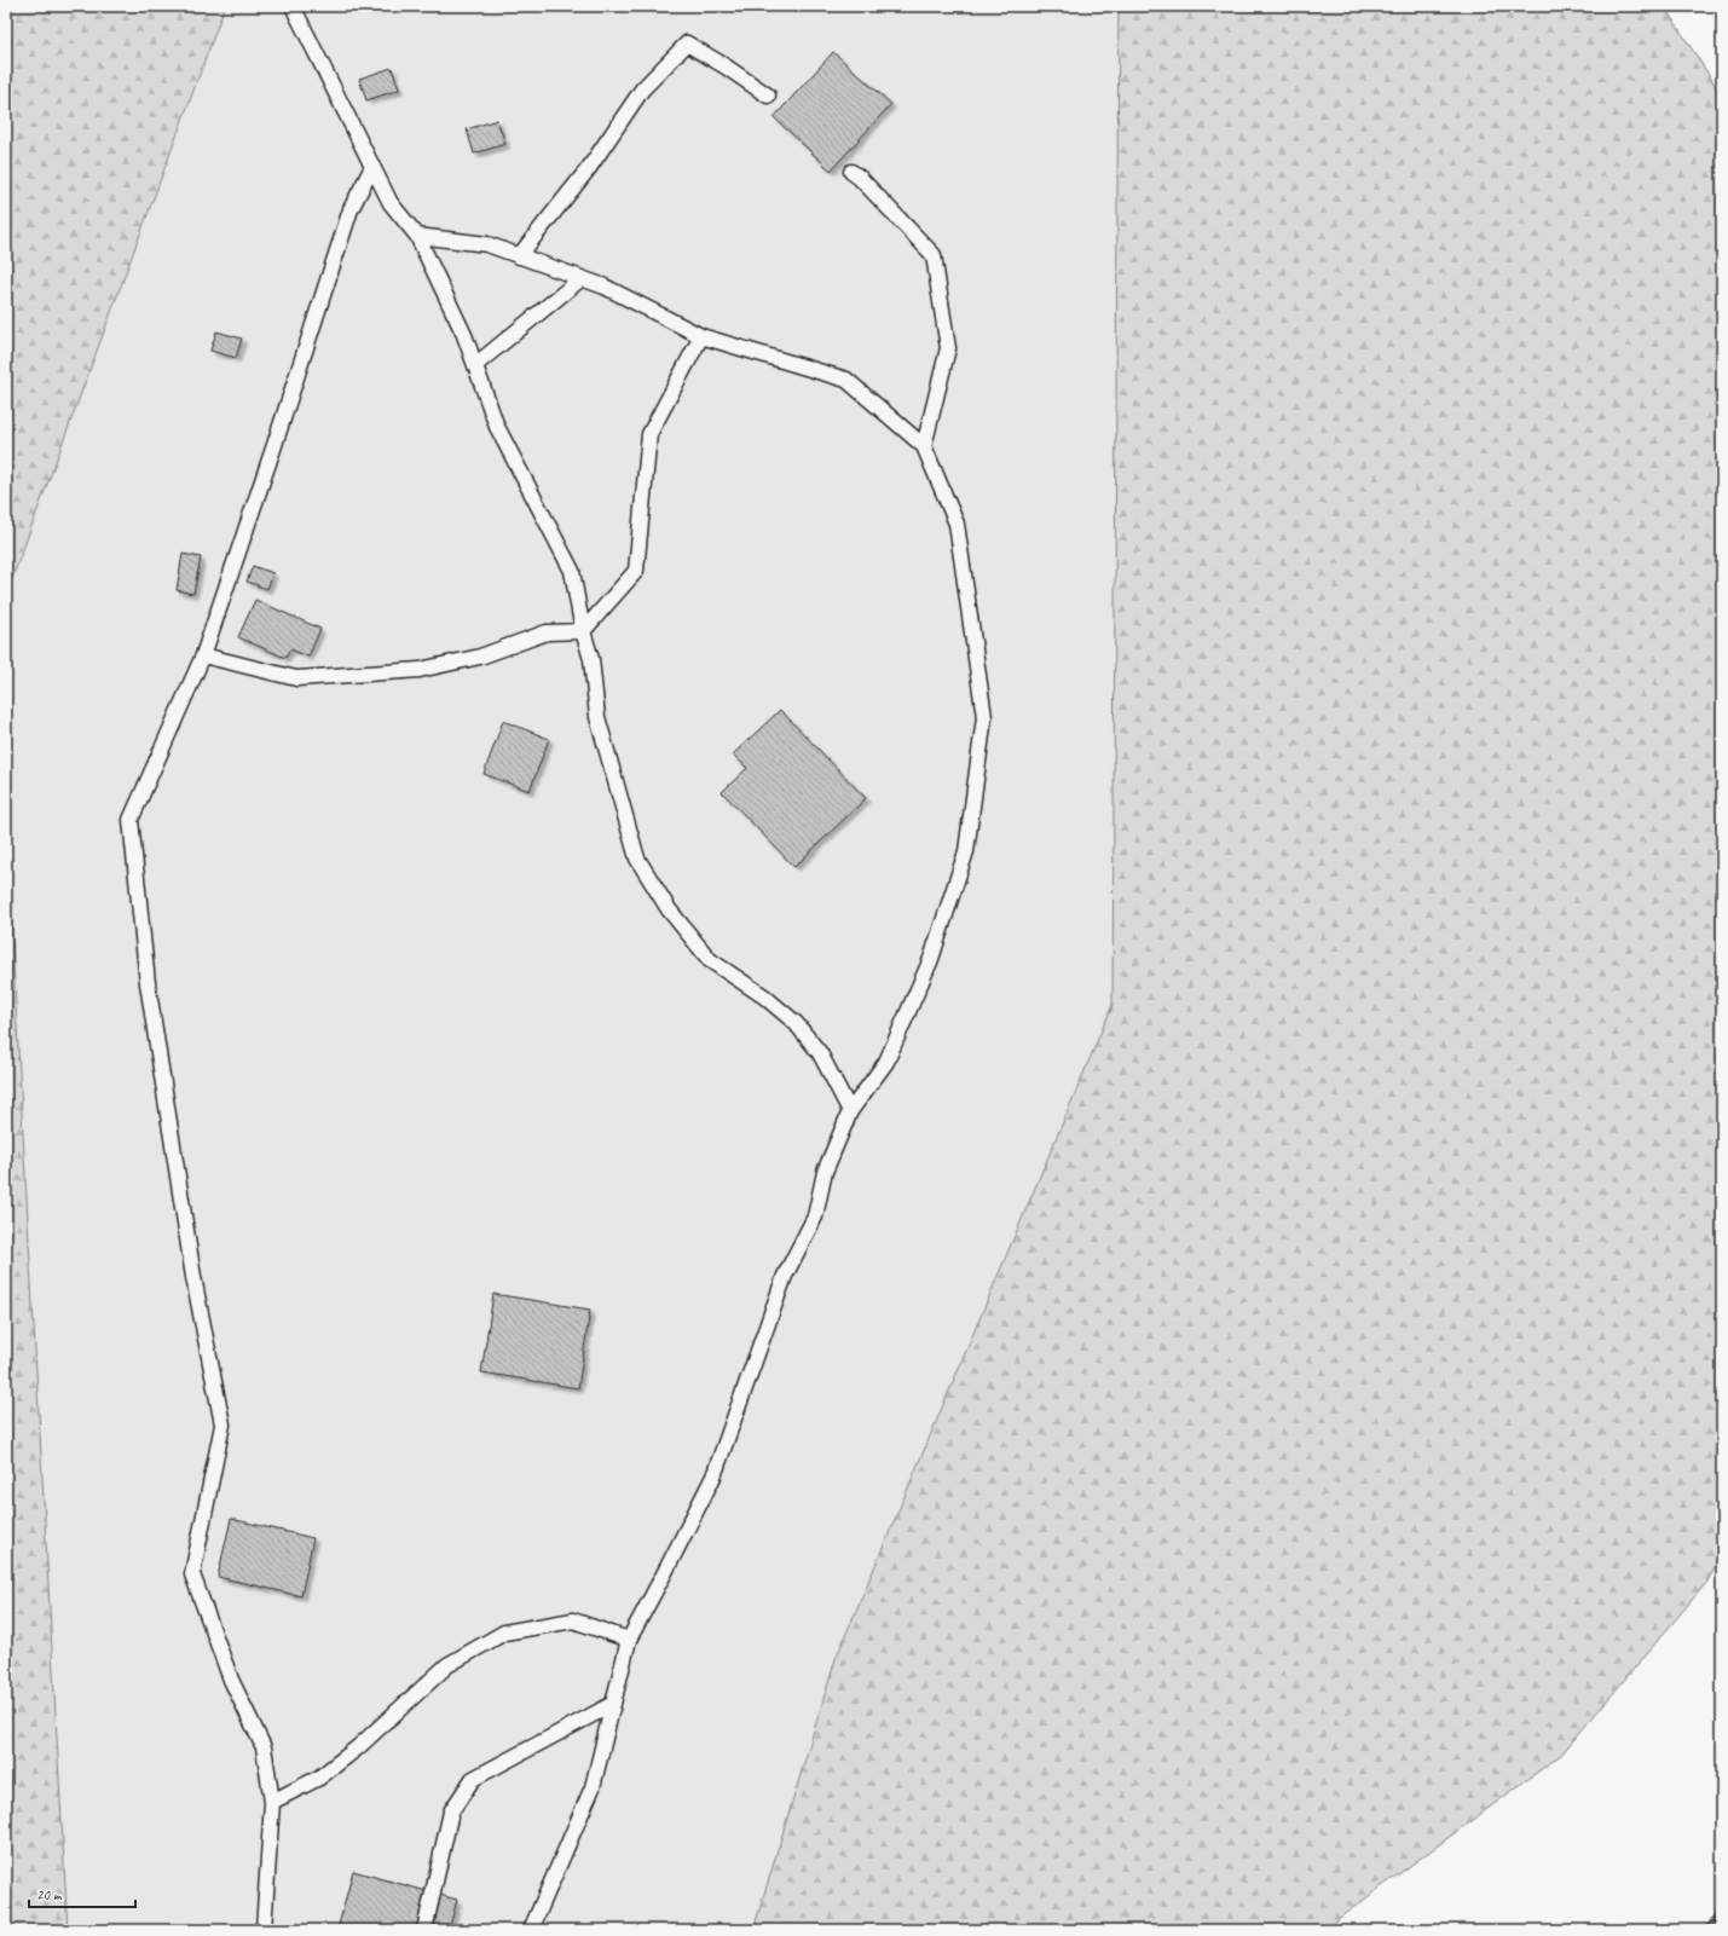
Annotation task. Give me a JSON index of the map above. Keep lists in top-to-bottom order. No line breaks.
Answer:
{"scale_bar":"20 m"}
